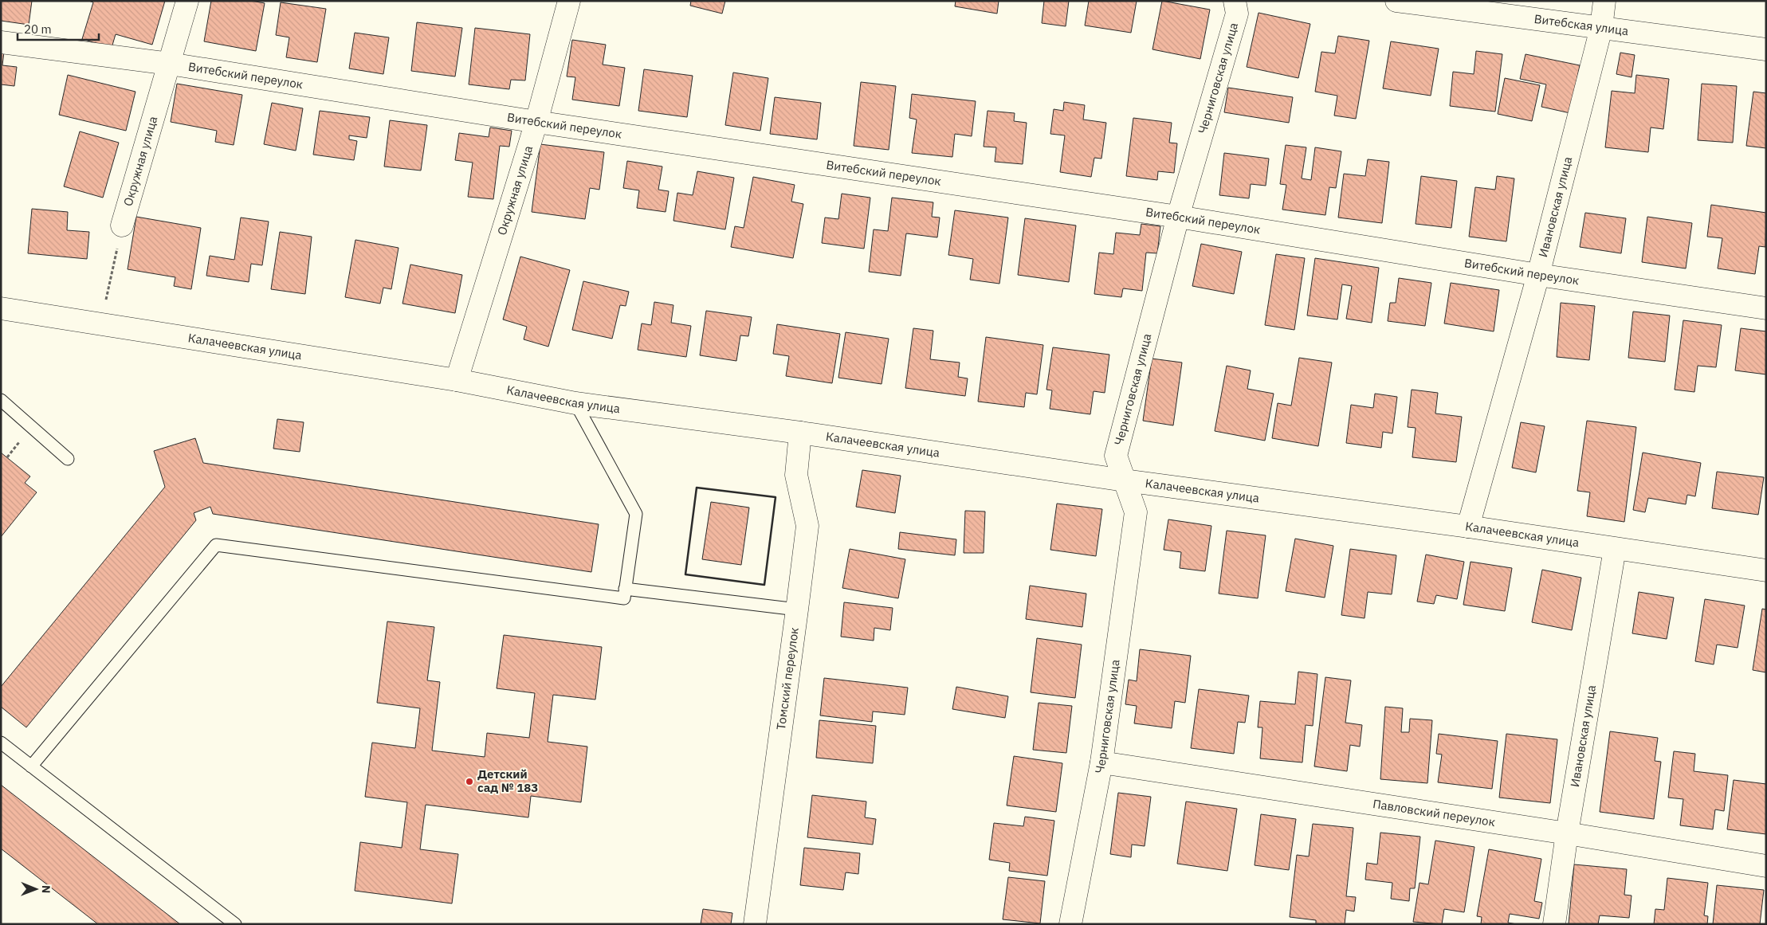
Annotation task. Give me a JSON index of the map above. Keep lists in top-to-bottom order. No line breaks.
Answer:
{"streets":{"street":["Витебская улица","Витебский переулок","Черниговская улица","Окружная улица","Ивановская улица","Калачеевская улица","Томский переулок","Павловский переулок"]},"crossings":[["Витебская улица","Ивановская улица"],["Витебский переулок","Черниговская улица"],["Витебский переулок","Окружная улица"],["Витебский переулок","Ивановская улица"],["Черниговская улица","Калачеевская улица"],["Черниговская улица","Павловский переулок"],["Окружная улица","Калачеевская улица"],["Ивановская улица","Калачеевская улица"],["Ивановская улица","Павловский переулок"],["Калачеевская улица","Томский переулок"]],"places":["Детский сад № 183"],"scale_bar":"20 m","north":"right"}
